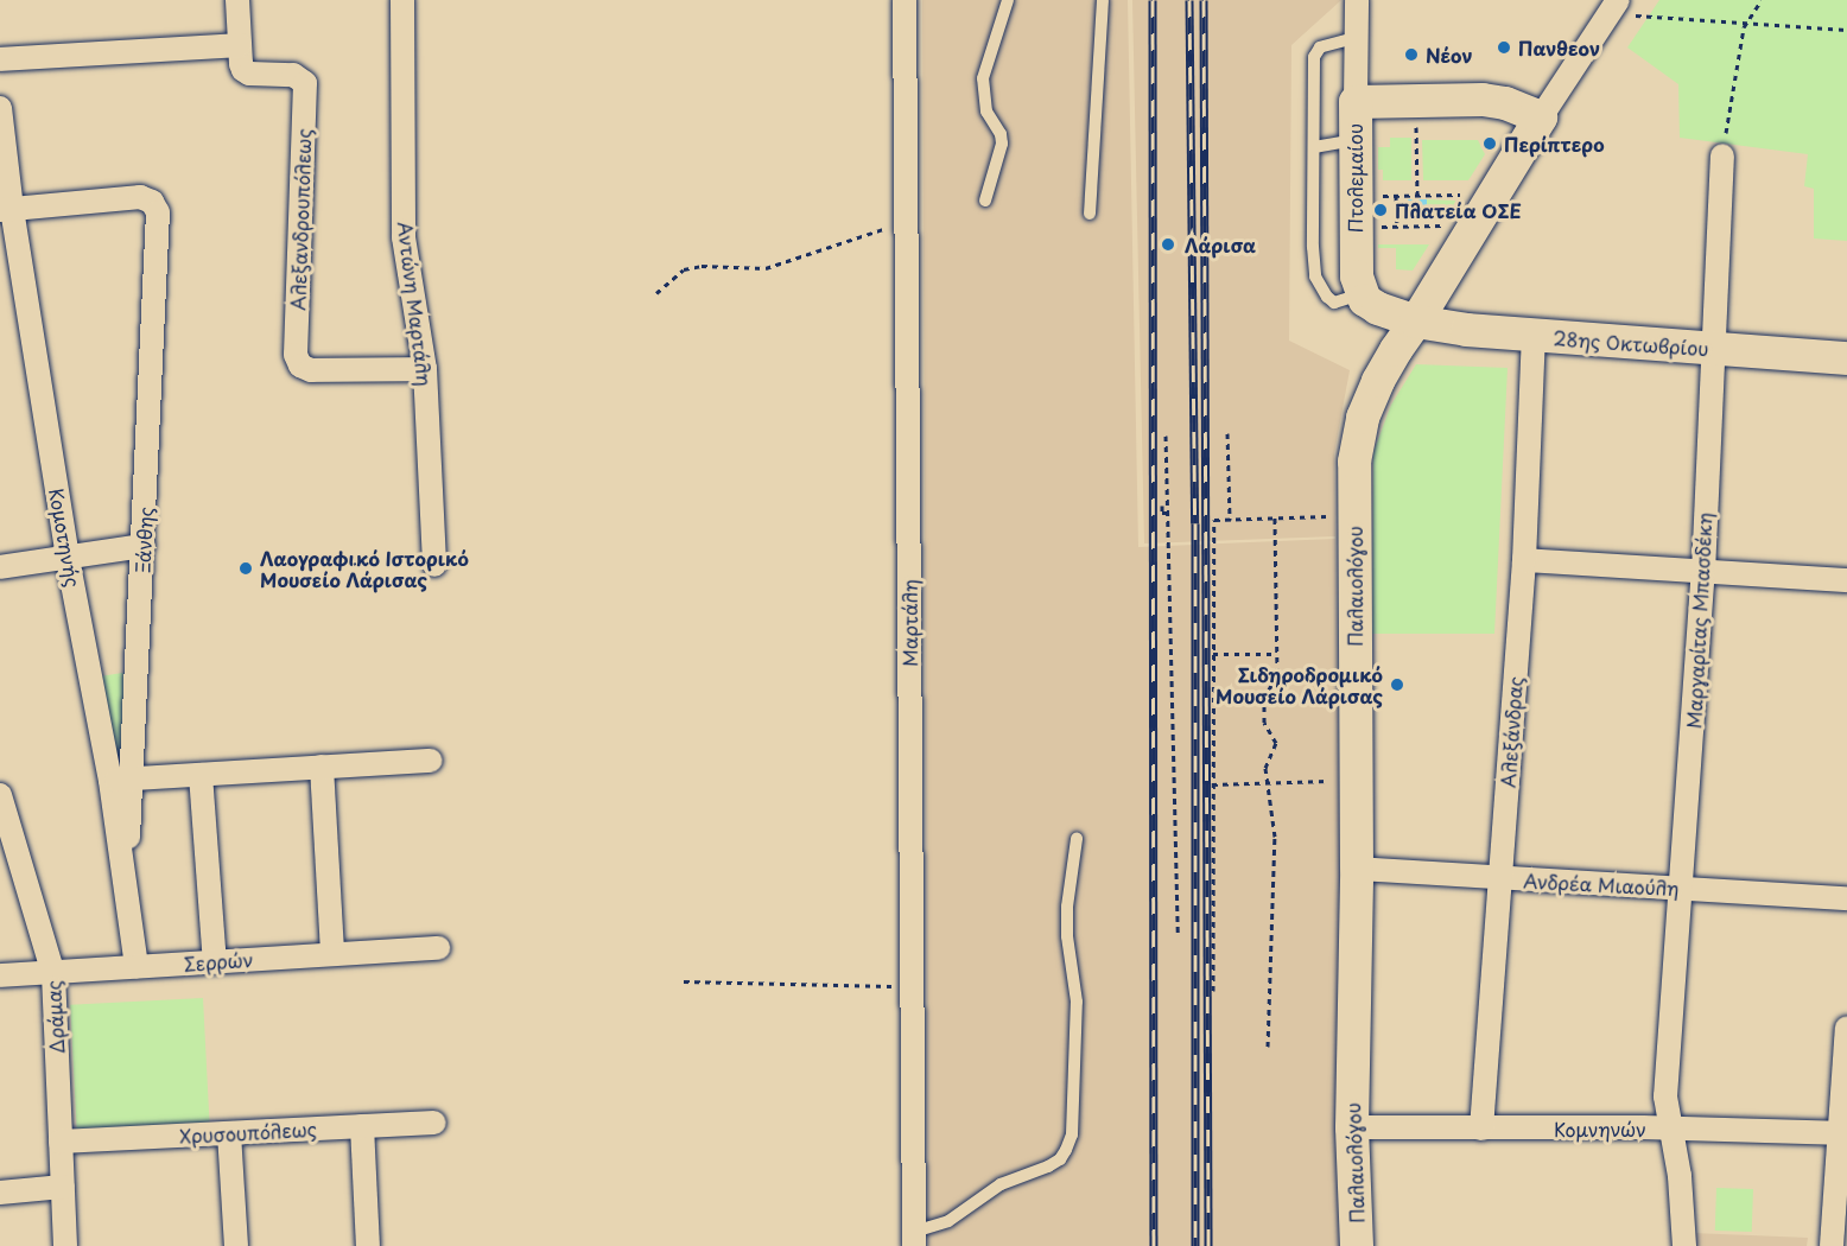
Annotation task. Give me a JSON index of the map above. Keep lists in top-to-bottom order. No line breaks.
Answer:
{"streets":{"street":["Πτολεμαίου","Αλεξανδρουπόλεως","Αντώνη Μαρτάλη","28ης Οκτωβρίου","Κομοτηνής","Ξάνθης","Παλαιολόγου","Μαργαρίτας Μπασδέκη","Μαρτάλη","Αλεξάνδρας","Ανδρέα Μιαούλη","Σερρών","Δράμας","Κομνηνών","Χρυσουπόλεως"]},"crossings":[["Αλεξανδρουπόλεως","Αντώνη Μαρτάλη"],["28ης Οκτωβρίου","Παλαιολόγου"],["28ης Οκτωβρίου","Μαργαρίτας Μπασδέκη"],["28ης Οκτωβρίου","Αλεξάνδρας"],["Κομοτηνής","Ξάνθης"],["Κομοτηνής","Σερρών"],["Παλαιολόγου","Ανδρέα Μιαούλη"],["Παλαιολόγου","Κομνηνών"],["Μαργαρίτας Μπασδέκη","Ανδρέα Μιαούλη"],["Μαργαρίτας Μπασδέκη","Κομνηνών"],["Αλεξάνδρας","Ανδρέα Μιαούλη"],["Αλεξάνδρας","Κομνηνών"],["Σερρών","Δράμας"],["Δράμας","Χρυσουπόλεως"]],"places":["Πανθεον","Νέον","Περίπτερο","Πλατεία ΟΣΕ","Λάρισα","Λαογραφικό Ιστορικό Μουσείο Λάρισας","Σιδηροδρομικό Μουσείο Λάρισας"]}
